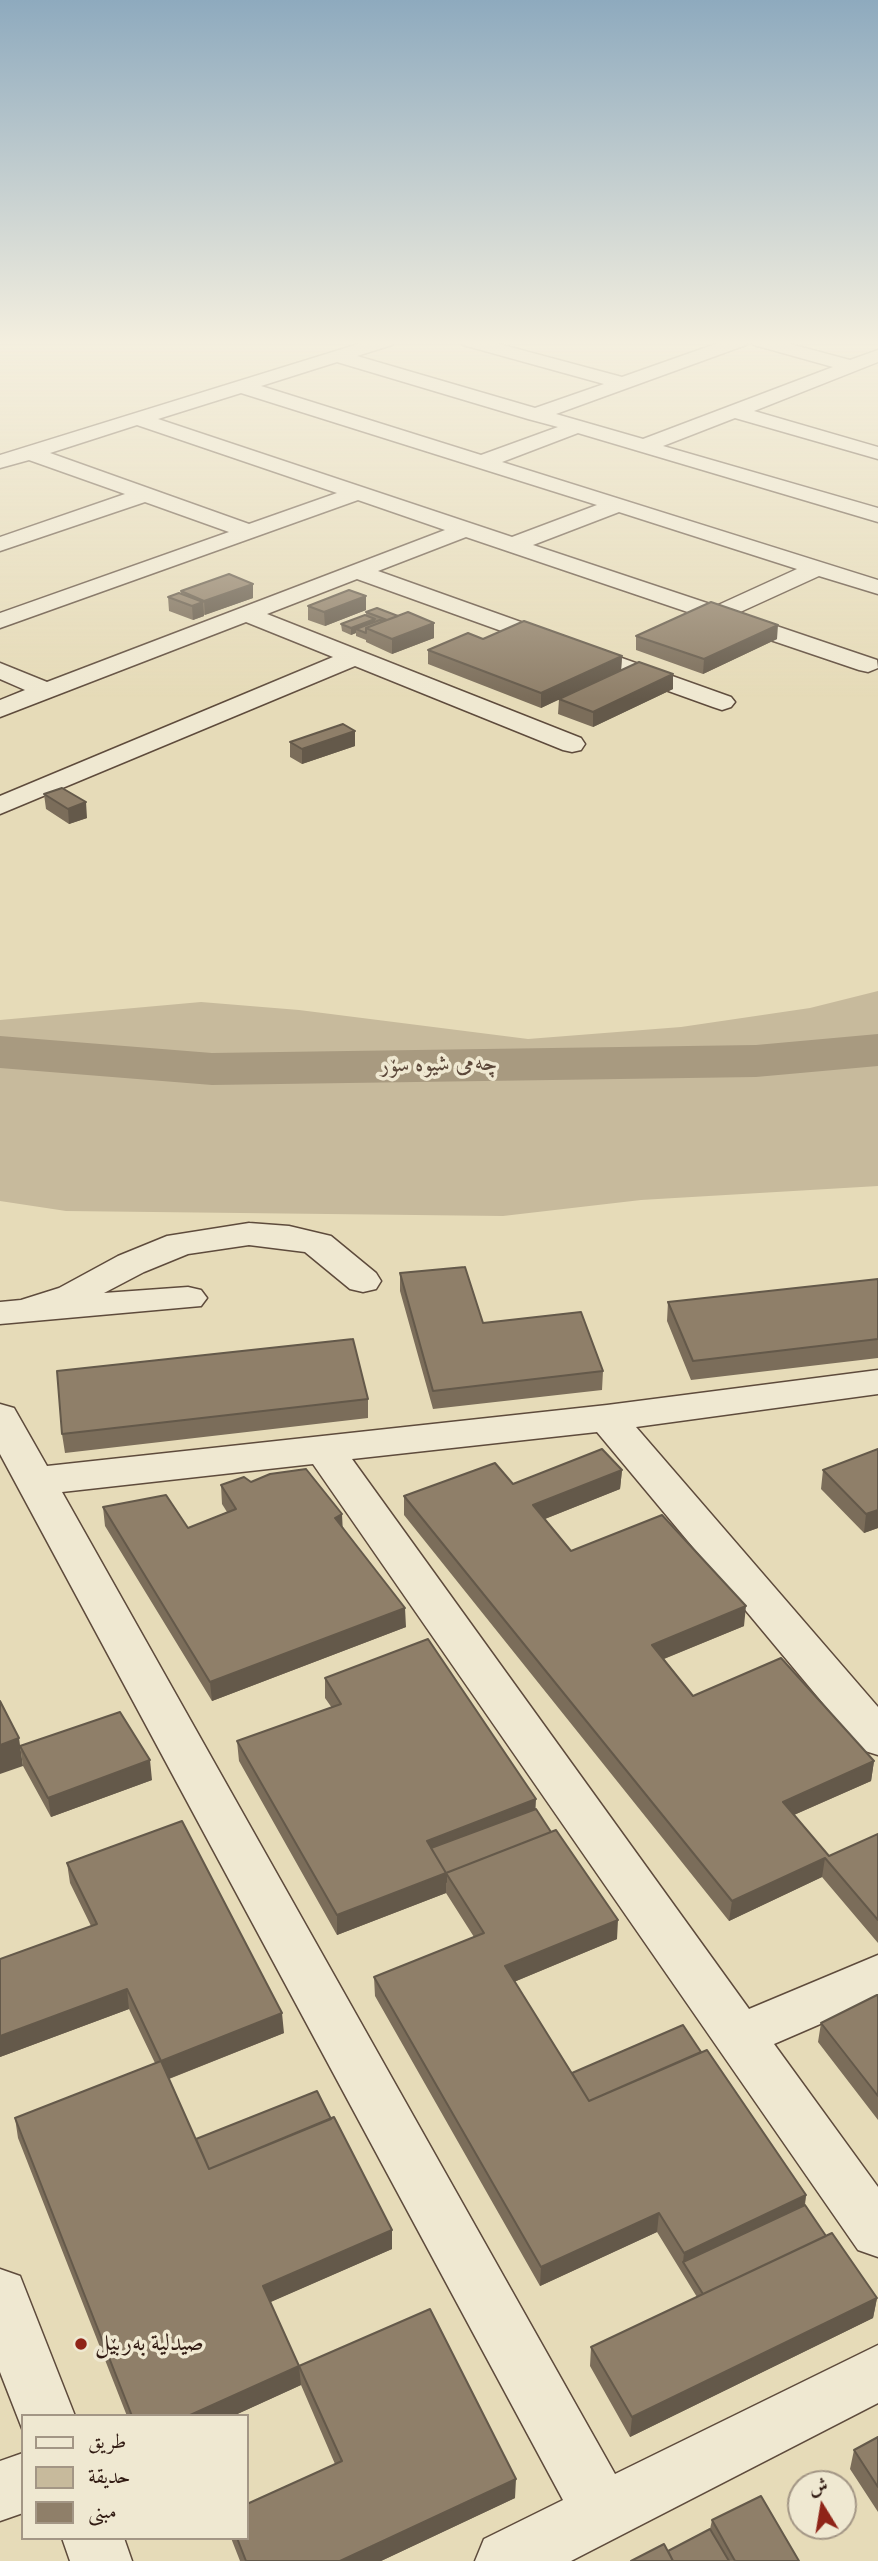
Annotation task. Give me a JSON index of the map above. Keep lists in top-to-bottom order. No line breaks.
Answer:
{"water":["چەمی شیوە سۆر"],"places":["صيدلية بەربێل"],"legend":["طريق","حديقة","مبنى"],"north":"top"}
